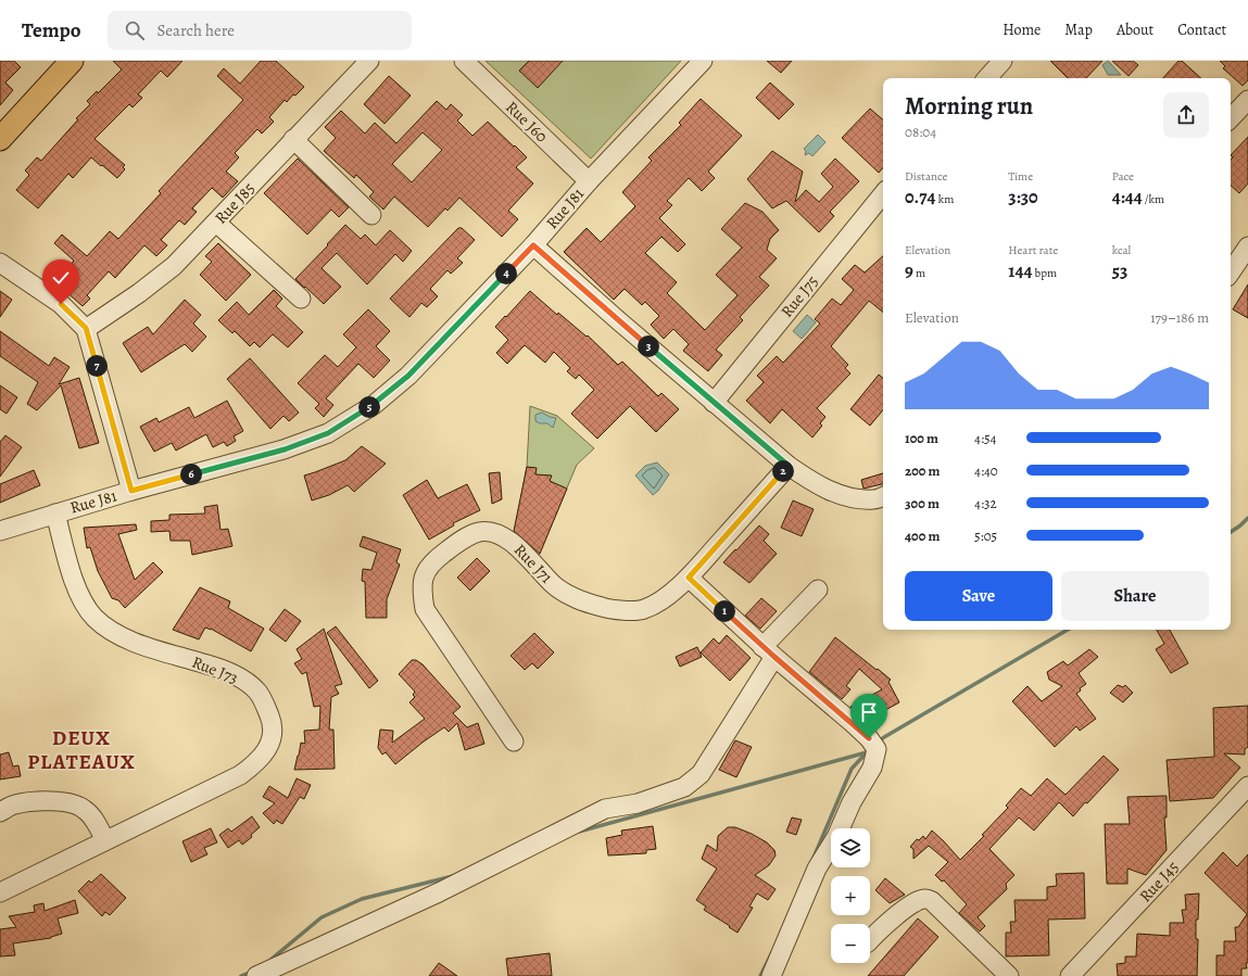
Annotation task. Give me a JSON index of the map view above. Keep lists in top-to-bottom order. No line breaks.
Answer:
{"streets":{"street":["Rue J60","Rue J85","Rue J81","Rue J75","Rue J71","Rue J73","Rue J45"]},"crossings":[["Rue J60","Rue J81"],["Rue J81","Rue J73"]],"districts":["DEUX PLATEAUX"],"page":{"header":"Tempo","search":"Search here","nav":["Home","Map","About","Contact"],"heading":["Morning run","08:04"],"stats":[["Distance","0.74 km"],["Time","3:30"],["Pace","4:44 /km"],["Elevation","9 m"],["Heart rate","144 bpm"],["kcal","53"]],"pins":["4","3","7","5","2","6","1"],"chart":["Elevation","179–186 m"],"list":[{"name":"100 m","note":"4:54"},{"name":"200 m","note":"4:40"},{"name":"300 m","note":"4:32"},{"name":"400 m","note":"5:05"}],"buttons":["Save","Share"],"map_buttons":["+","−"]}}
